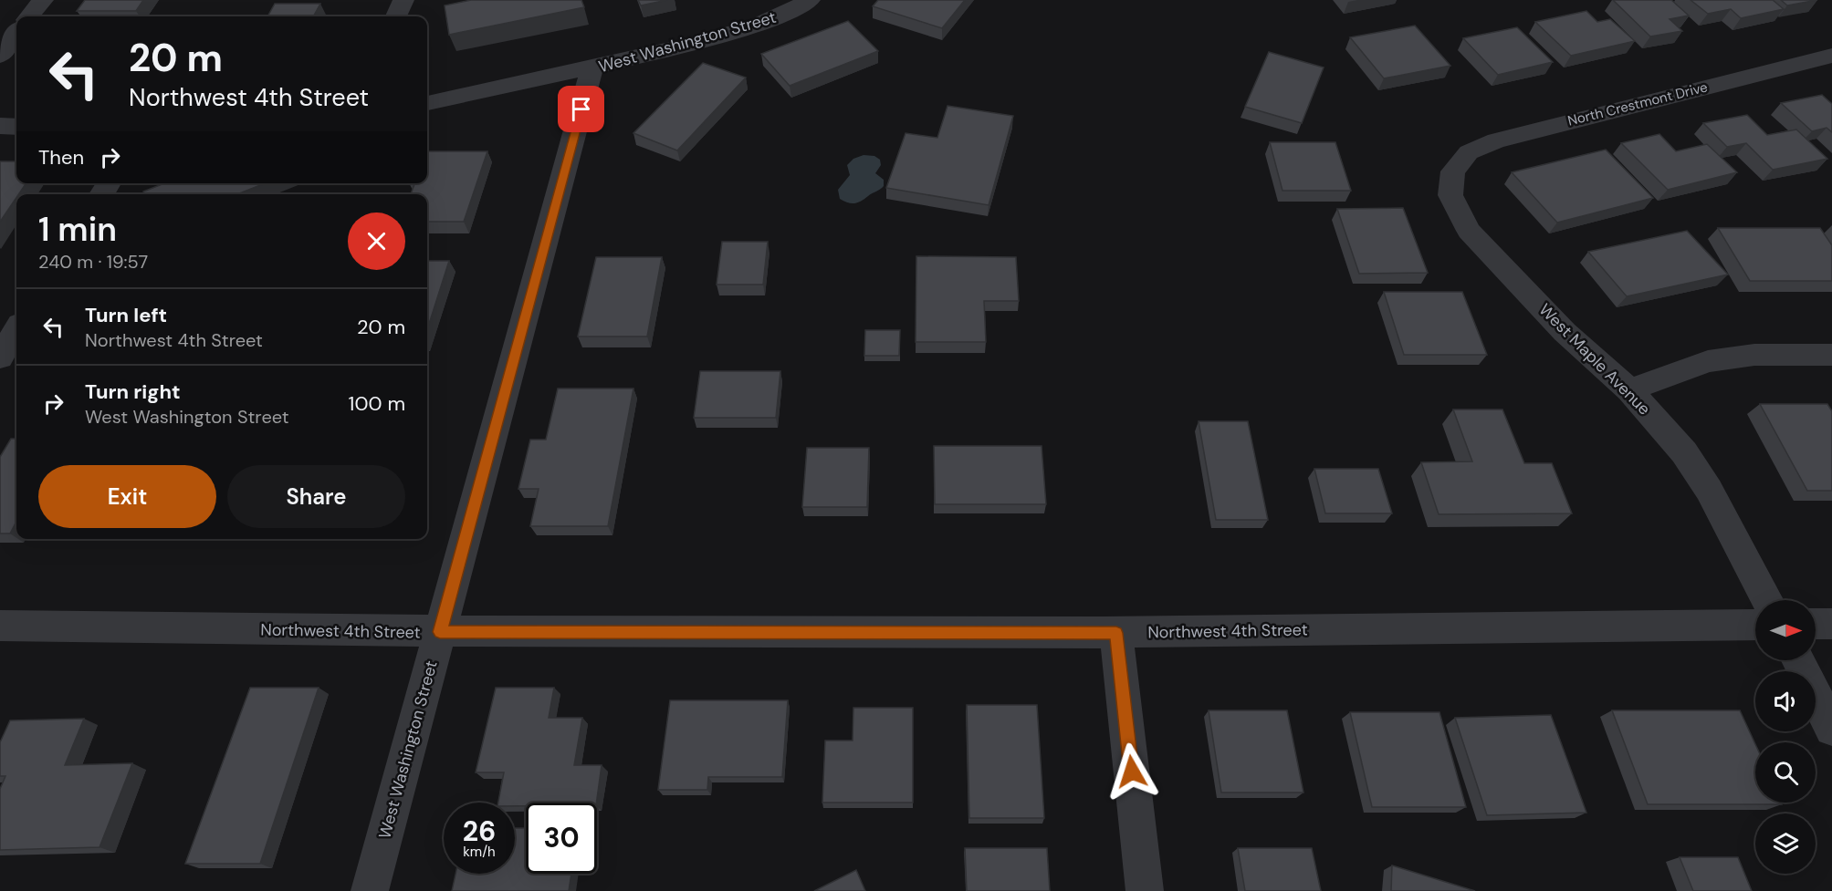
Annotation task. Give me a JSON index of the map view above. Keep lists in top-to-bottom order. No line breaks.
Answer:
{"streets":{"street":["West Washington Street","North Crestmont Drive","West Maple Avenue","Northwest 4th Street"]},"crossings":[["West Washington Street","Northwest 4th Street"],["North Crestmont Drive","West Maple Avenue"]],"north":"right","page":{"turn":["20 m","Northwest 4th Street"],"then":"Then","heading":["1 min","240 m · 19:57"],"list":[{"name":"Turn left","note":"Northwest 4th Street","value":"20 m"},{"name":"Turn right","note":"West Washington Street","value":"100 m"}],"buttons":["Exit","Share"],"speed":"26 km/h","limit":"30"}}
